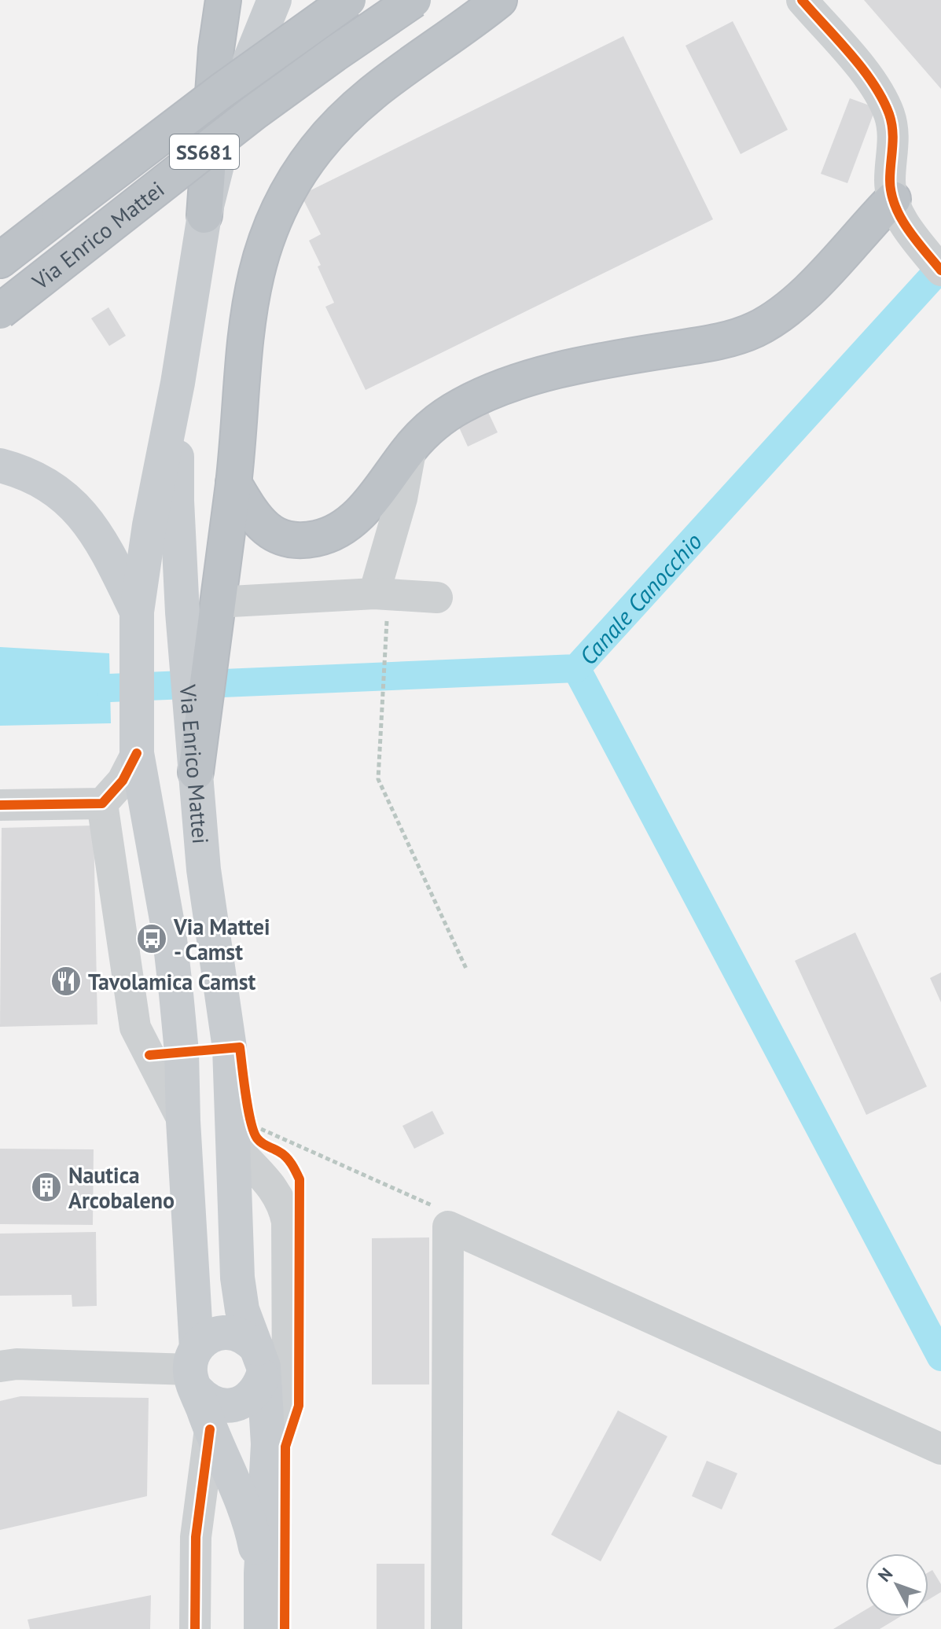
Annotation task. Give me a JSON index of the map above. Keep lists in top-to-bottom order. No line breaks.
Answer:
{"streets":{"highway":["SS681","Via Enrico Mattei"]},"water":["Canale Canocchio"],"places":{"bus stop":["Via Mattei - Camst"],"restaurant":["Tavolamica Camst"],"building":["Nautica Arcobaleno"]},"north":"top left"}
